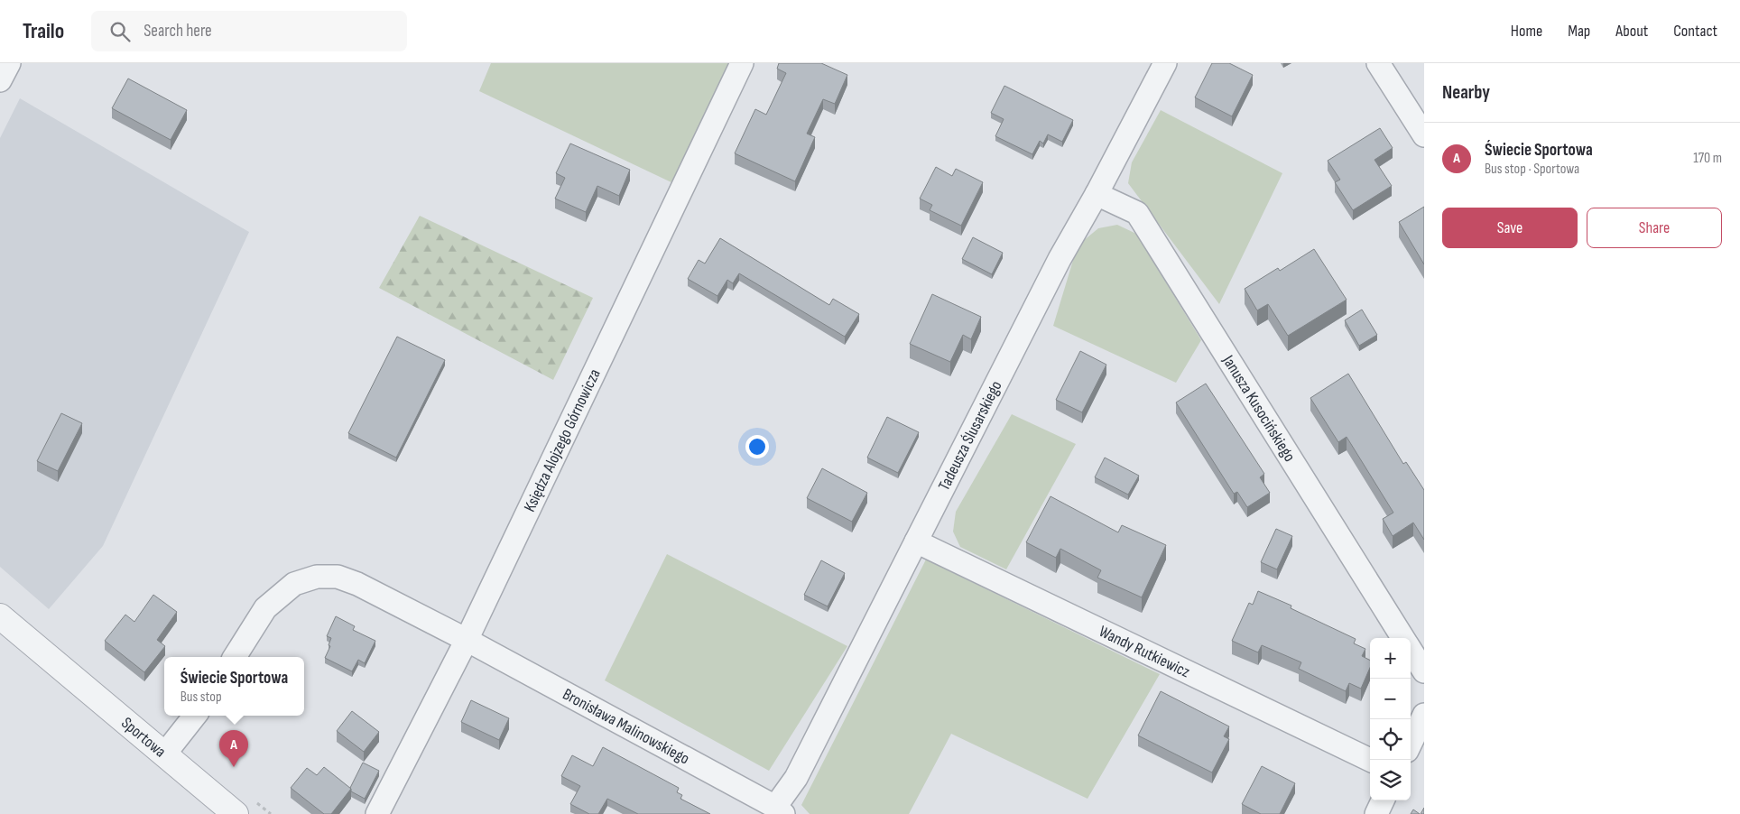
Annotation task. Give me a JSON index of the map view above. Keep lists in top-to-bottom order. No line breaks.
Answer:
{"streets":{"street":["Janusza Kusocińskiego","Tadeusza Ślusarskiego","Księdza Alojzego Górnowicza","Wandy Rutkiewicz","Bronisława Malinowskiego","Sportowa"]},"crossings":[["Janusza Kusocińskiego","Tadeusza Ślusarskiego"],["Tadeusza Ślusarskiego","Wandy Rutkiewicz"],["Tadeusza Ślusarskiego","Bronisława Malinowskiego"],["Księdza Alojzego Górnowicza","Bronisława Malinowskiego"]],"page":{"header":"Trailo","search":"Search here","nav":["Home","Map","About","Contact"],"heading":"Nearby","list":[{"mark":"A","name":"Świecie Sportowa","note":"Bus stop · Sportowa","value":"170 m"}],"buttons":["Save","Share"],"map_buttons":["+","−"],"popup":["Świecie Sportowa","Bus stop"],"pins":"A"}}
